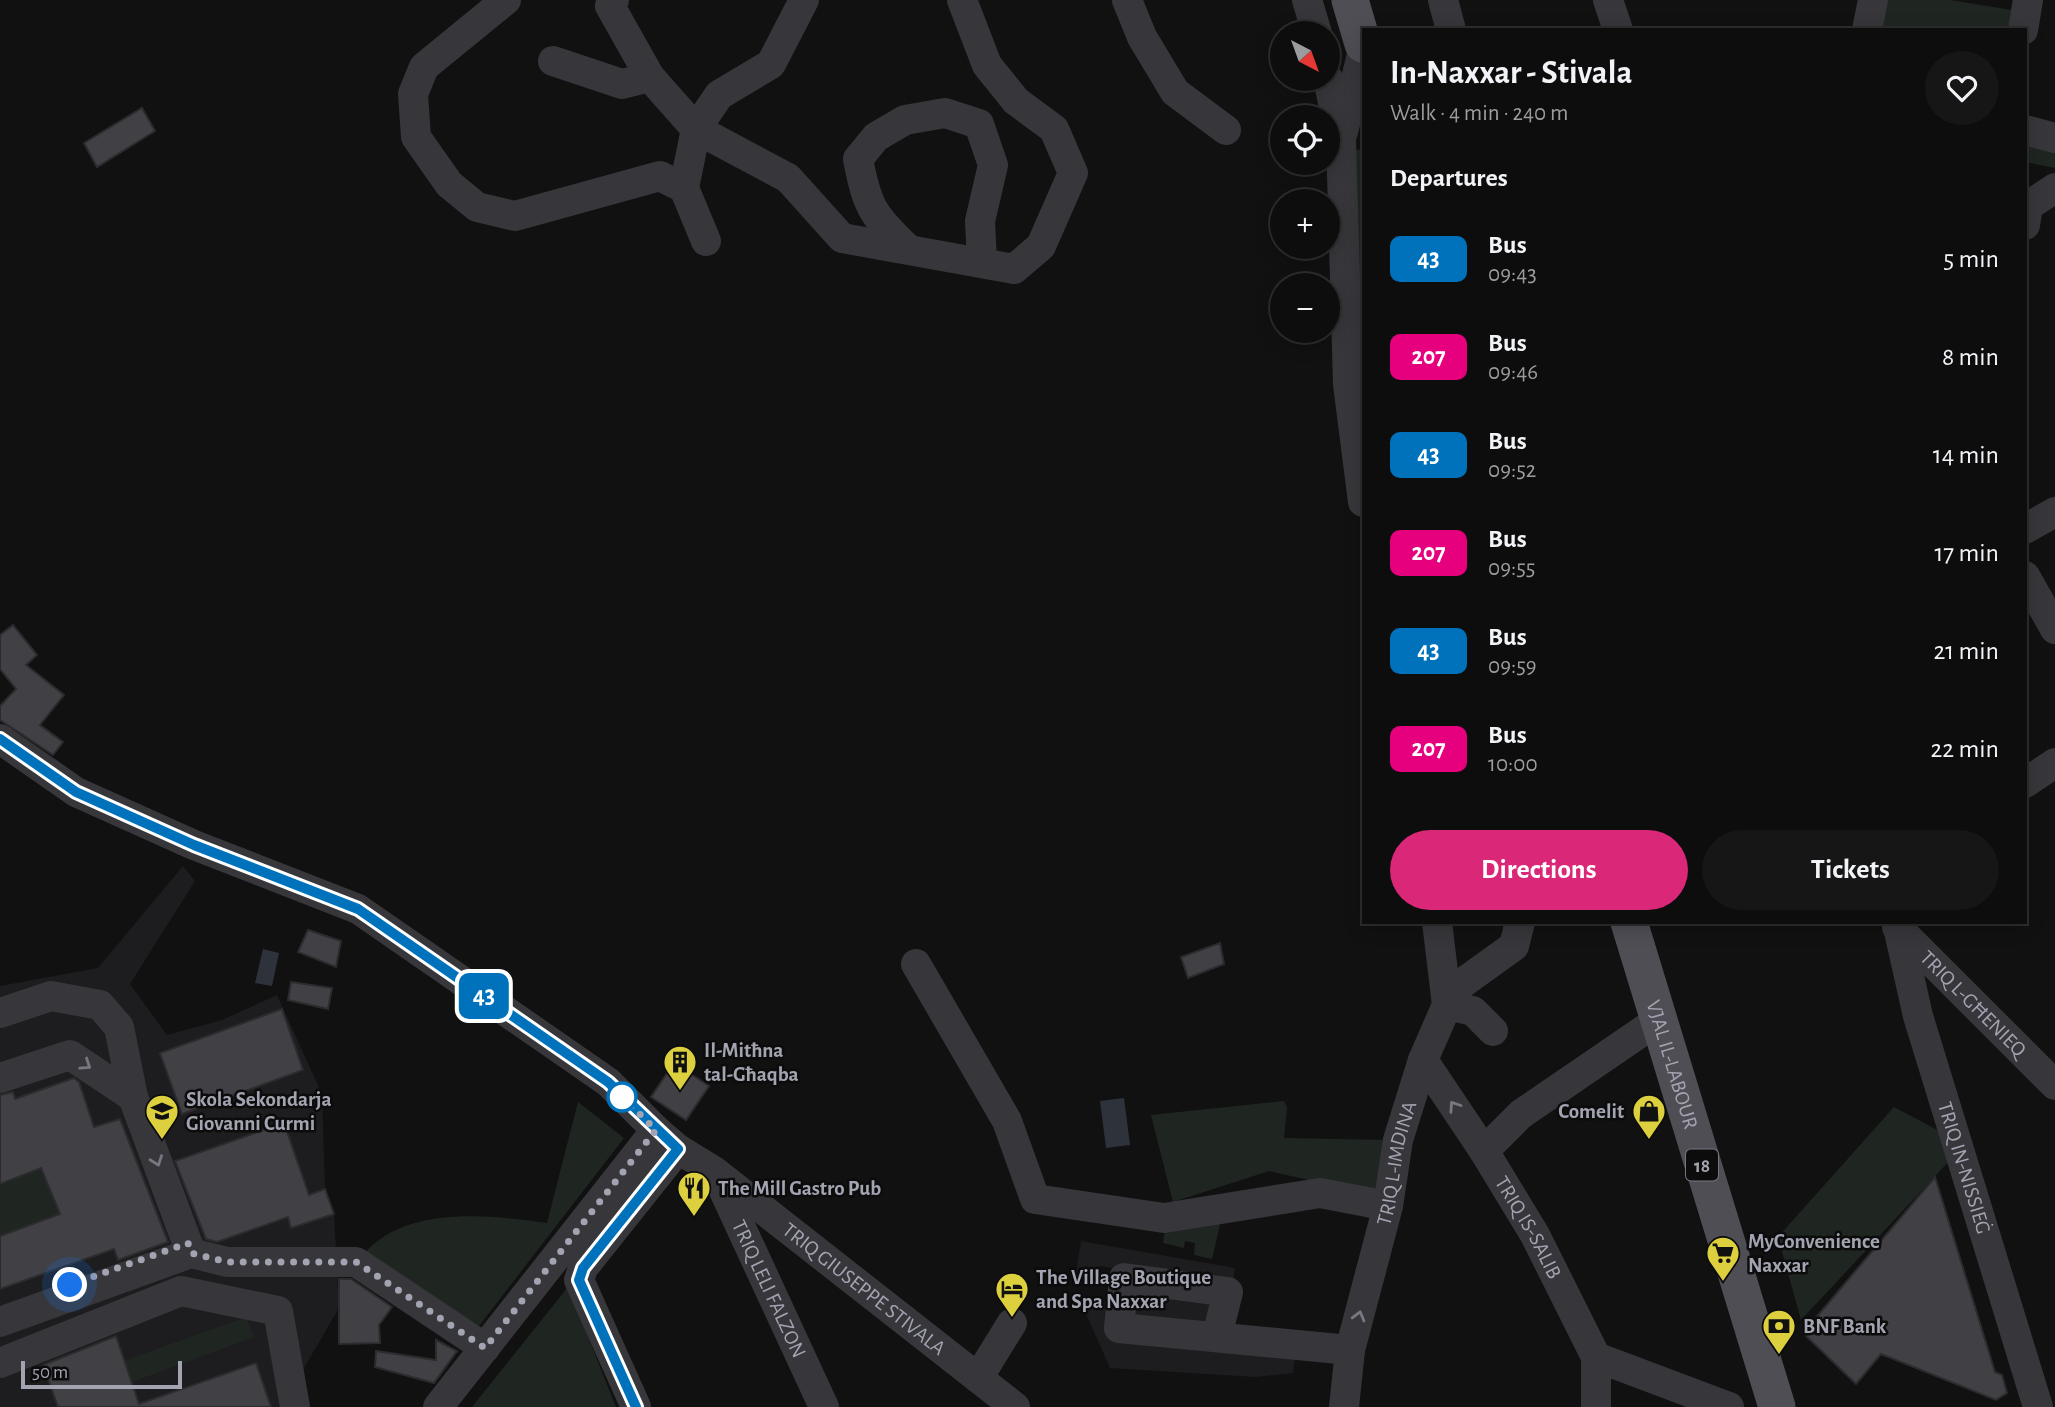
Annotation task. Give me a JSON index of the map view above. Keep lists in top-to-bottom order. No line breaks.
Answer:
{"streets":{"main road":["VJAL IL-LABOUR","18"],"street":["TRIQ L-GĦENIEQ","TRIQ L-IMDINA","TRIQ IN-NISSIEĠ","TRIQ IS-SALIB","TRIQ LELI FALZON","TRIQ GIUSEPPE STIVALA"]},"crossings":[["TRIQ L-GĦENIEQ","TRIQ IN-NISSIEĠ"],["TRIQ L-IMDINA","TRIQ IS-SALIB"],["TRIQ LELI FALZON","TRIQ GIUSEPPE STIVALA"]],"one_way":["TRIQ L-IMDINA"],"places":{"building":["Il-Mitħna tal-Għaqba"],"school or university":["Skola Sekondarja Giovanni Curmi"],"shop":["Comelit"],"restaurant":["The Mill Gastro Pub"],"supermarket":["MyConvenience Naxxar"],"hotel":["The Village Boutique and Spa Naxxar"],"bank":["BNF Bank"]},"lines":["bus line 43"],"scale_bar":"50 m","north":"bottom right","page":{"on_map":"43","map_buttons":["+","−"],"heading":[["In-Naxxar - Stivala","Walk · 4 min · 240 m"],"Departures"],"list":[{"mark":"43","name":"Bus","note":"09:43","value":"5 min"},{"mark":"207","name":"Bus","note":"09:46","value":"8 min"},{"mark":"43","name":"Bus","note":"09:52","value":"14 min"},{"mark":"207","name":"Bus","note":"09:55","value":"17 min"},{"mark":"43","name":"Bus","note":"09:59","value":"21 min"},{"mark":"207","name":"Bus","note":"10:00","value":"22 min"}],"buttons":["Directions","Tickets"],"scale":"50 m"}}
